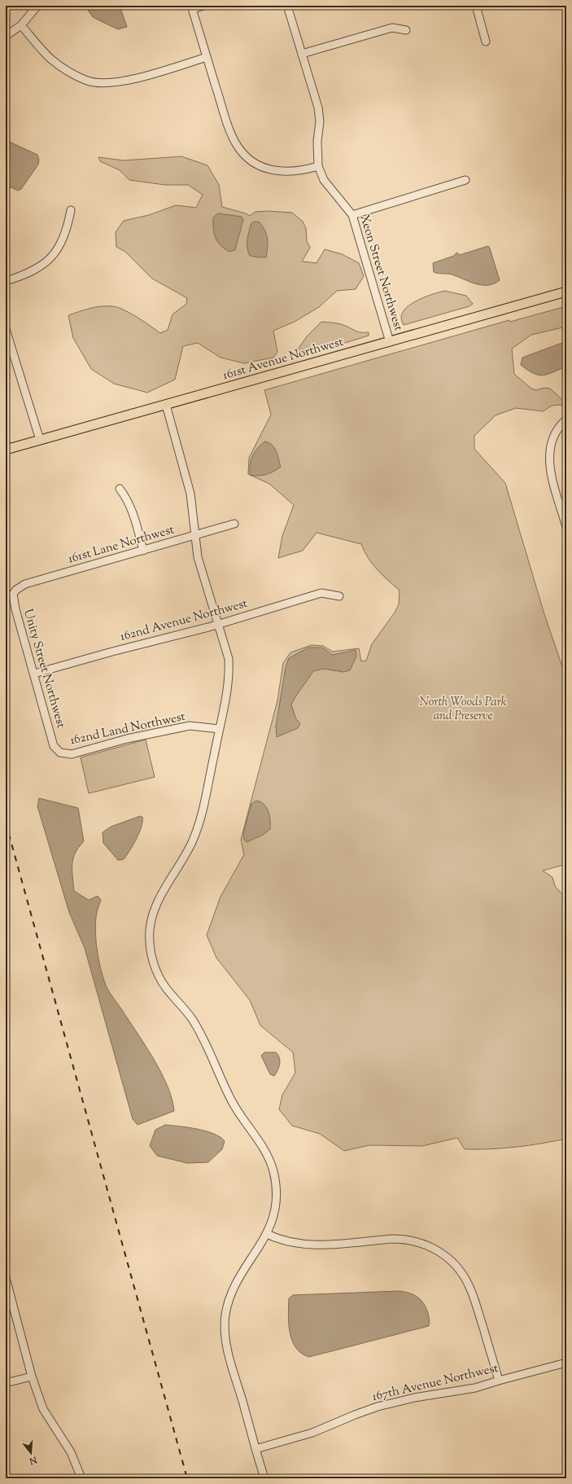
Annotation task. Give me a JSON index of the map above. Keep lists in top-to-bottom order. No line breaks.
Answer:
{"streets":{"main road":["161st Avenue Northwest"],"street":["Xeon Street Northwest","161st Lane Northwest","162nd Avenue Northwest","Unity Street Northwest","162nd Land Northwest","167th Avenue Northwest"]},"crossings":[["Xeon Street Northwest","161st Avenue Northwest"],["161st Lane Northwest","Unity Street Northwest"],["162nd Avenue Northwest","Unity Street Northwest"],["Unity Street Northwest","162nd Land Northwest"]],"parks":["North Woods Park and Preserve"],"north":"bottom"}
